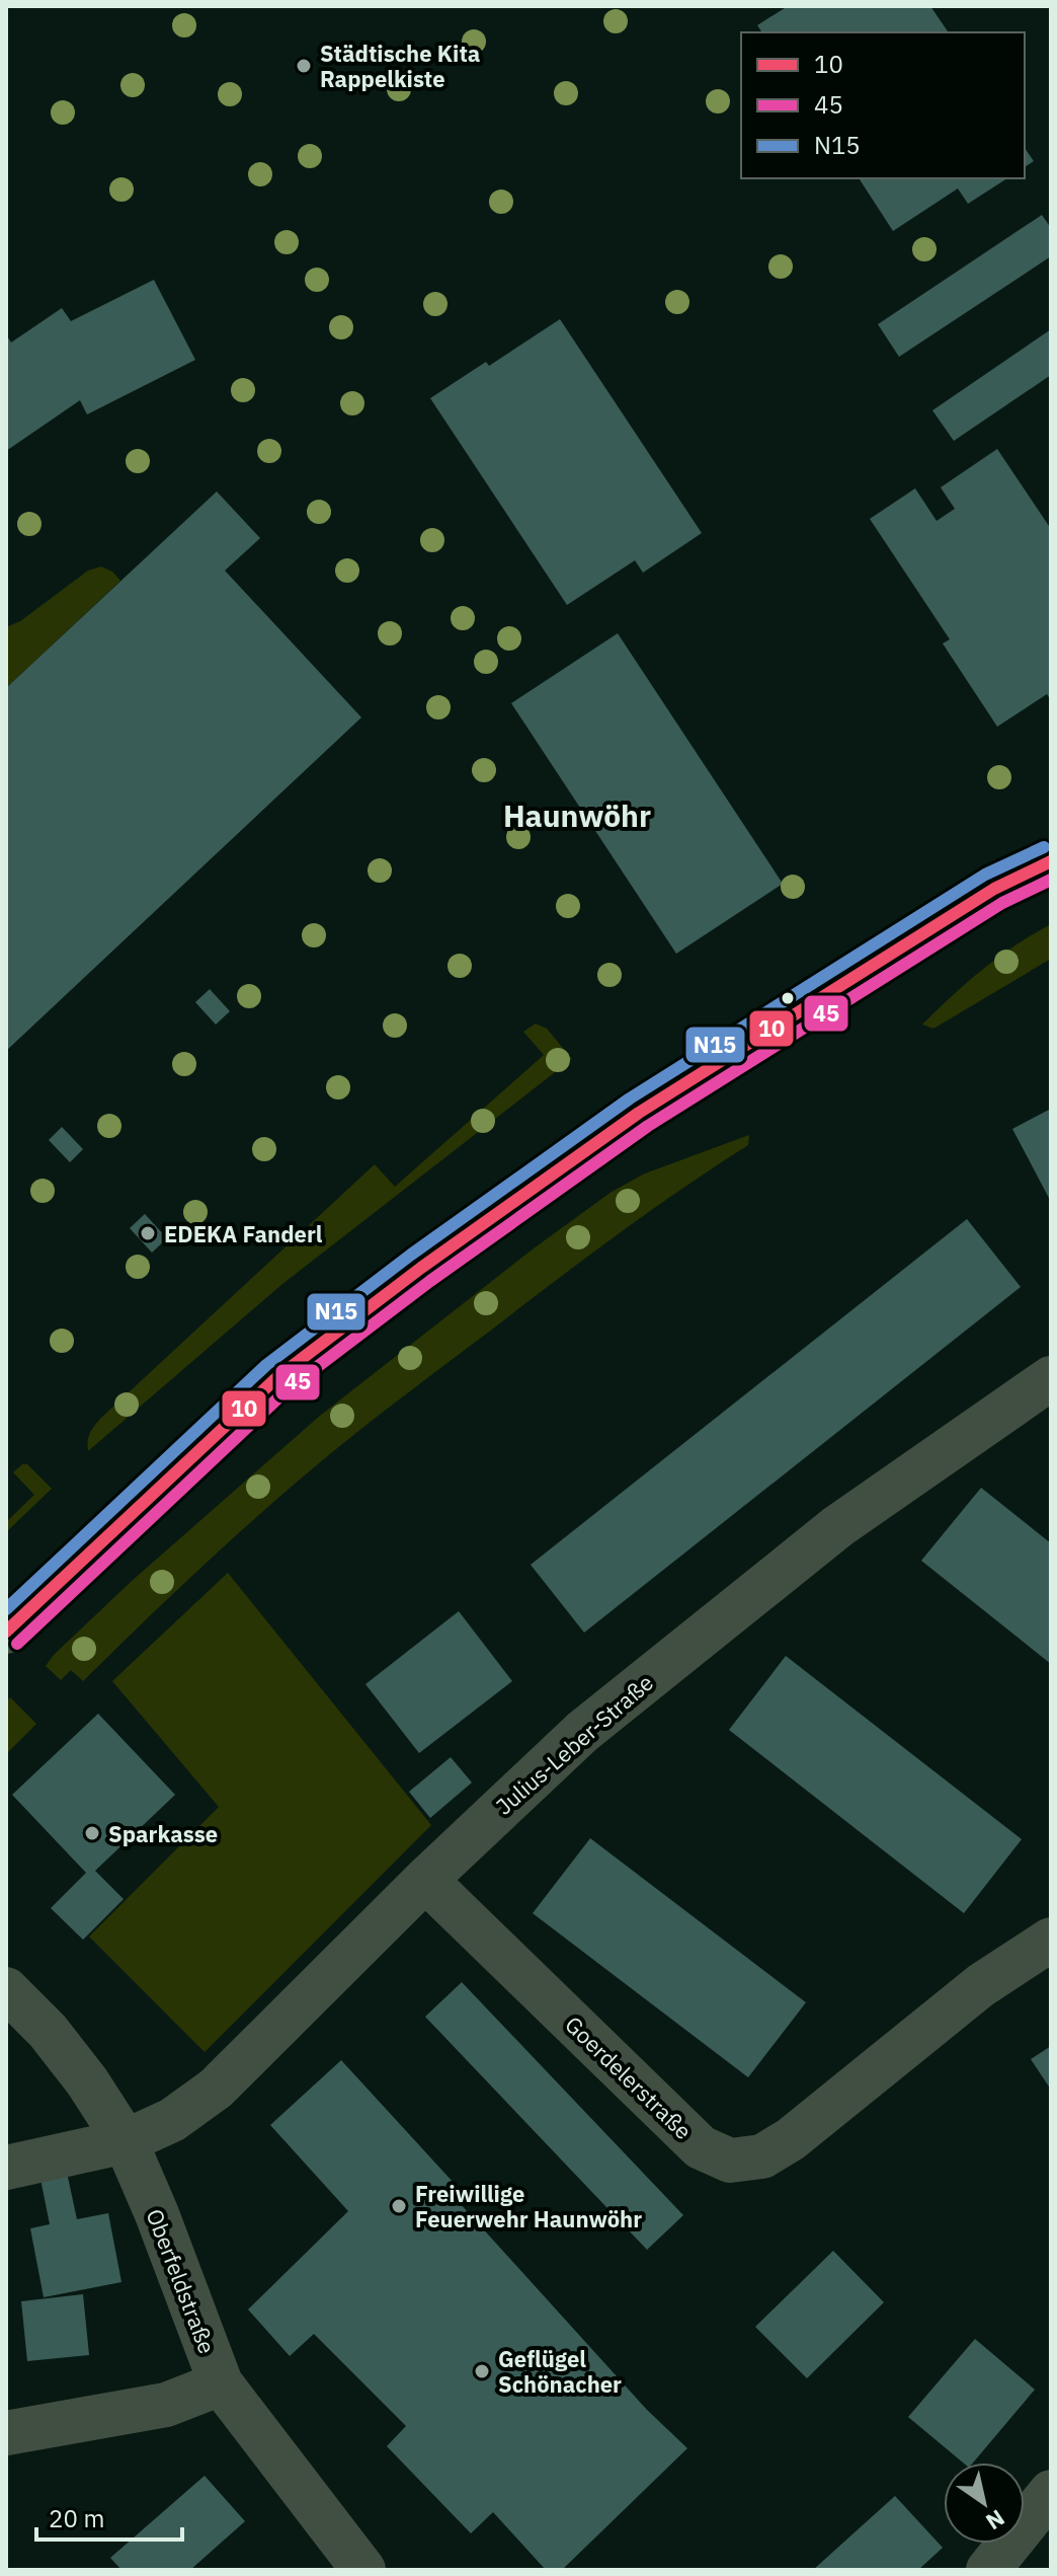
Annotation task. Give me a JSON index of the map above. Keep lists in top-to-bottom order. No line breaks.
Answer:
{"streets":{"street":["Julius-Leber-Straße","Goerdelerstraße","Oberfeldstraße"]},"crossings":[["Julius-Leber-Straße","Goerdelerstraße"],["Julius-Leber-Straße","Oberfeldstraße"]],"districts":["Haunwöhr"],"places":["Städtische Kita Rappelkiste","EDEKA Fanderl","Sparkasse","Freiwillige Feuerwehr Haunwöhr","Geflügel Schönacher"],"lines":["transit line N15","transit line 10","transit line 45"],"legend":["10","45","N15"],"scale_bar":"20 m","north":"bottom right"}
